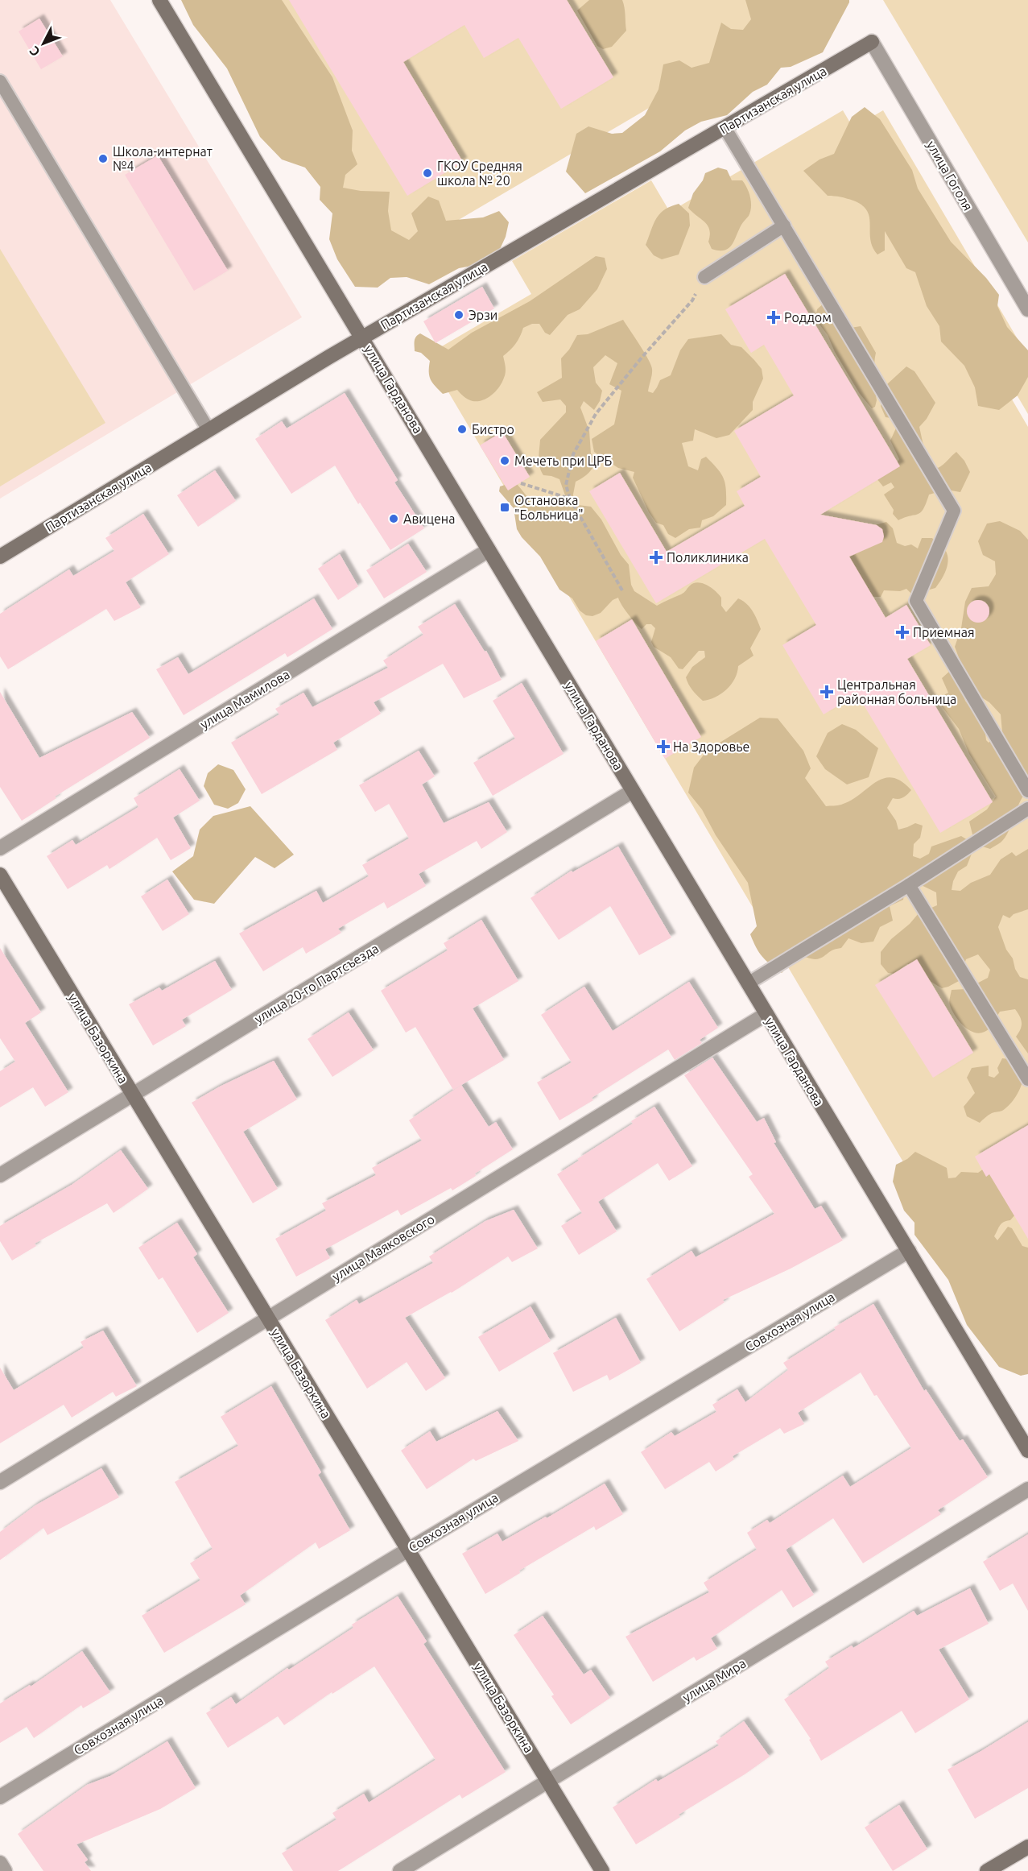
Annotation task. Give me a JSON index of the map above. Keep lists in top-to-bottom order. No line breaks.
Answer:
{"streets":{"street":["Партизанская улица","улица Гоголя","улица Гарданова","улица Мамилова","улица 20-го Партсъезда","улица Базоркина","улица Маяковского","Совхозная улица","улица Мира"]},"crossings":[["Партизанская улица","улица Гоголя"],["Партизанская улица","улица Гарданова"],["улица Гарданова","улица Мамилова"],["улица Гарданова","улица 20-го Партсъезда"],["улица Гарданова","улица Маяковского"],["улица Гарданова","Совхозная улица"],["улица 20-го Партсъезда","улица Базоркина"],["улица Базоркина","улица Маяковского"],["улица Базоркина","Совхозная улица"],["улица Базоркина","улица Мира"]],"places":{"other":["Школа-интернат №4","ГКОУ Средняя школа № 20","Эрзи","Бистро","Мечеть при ЦРБ","Авицена"],"health":["Роддом","Поликлиника","Приемная","Центральная районная больница","На Здоровье"],"transit":["Остановка \"Больница\""]},"north":"bottom left"}
